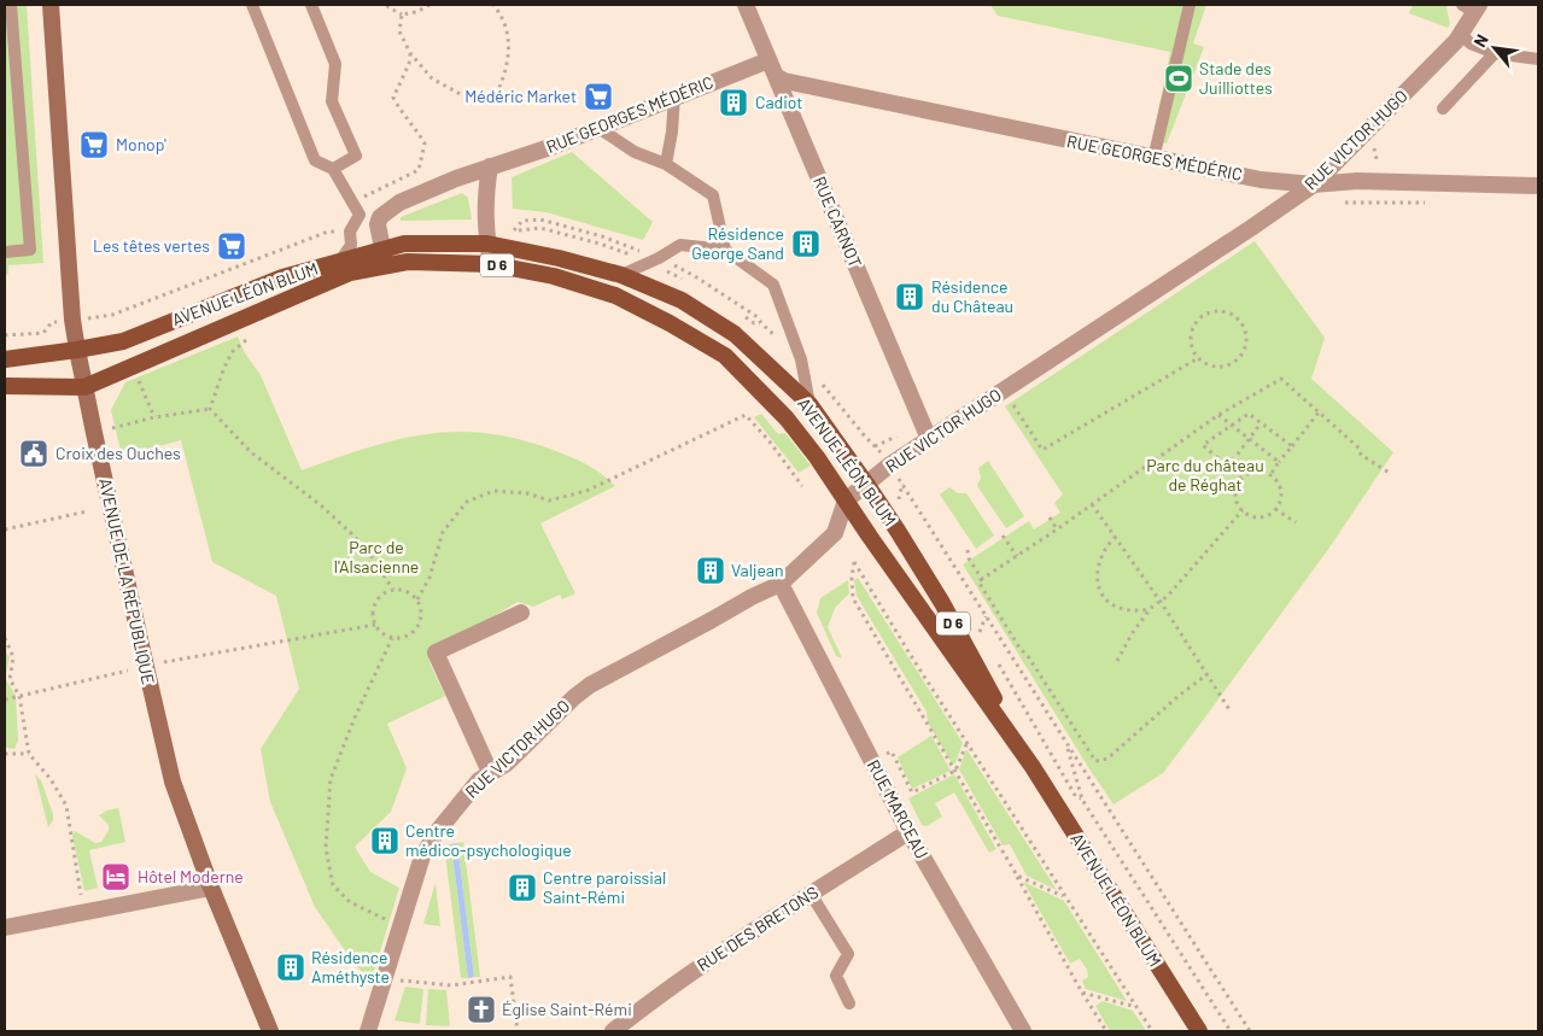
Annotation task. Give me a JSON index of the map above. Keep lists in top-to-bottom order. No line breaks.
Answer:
{"streets":{"main road":["D 6","AVENUE LÉON BLUM","AVENUE DE LA RÉPUBLIQUE"],"street":["RUE GEORGES MÉDÉRIC","RUE VICTOR HUGO","RUE CARNOT","RUE MARCEAU","RUE DES BRETONS"]},"crossings":[["RUE GEORGES MÉDÉRIC","RUE VICTOR HUGO"],["RUE GEORGES MÉDÉRIC","RUE CARNOT"],["RUE GEORGES MÉDÉRIC","AVENUE LÉON BLUM"],["RUE VICTOR HUGO","RUE CARNOT"],["RUE VICTOR HUGO","AVENUE LÉON BLUM"],["RUE VICTOR HUGO","RUE MARCEAU"],["D 6","AVENUE LÉON BLUM"],["D 6","AVENUE DE LA RÉPUBLIQUE"],["AVENUE LÉON BLUM","AVENUE DE LA RÉPUBLIQUE"],["RUE MARCEAU","RUE DES BRETONS"]],"parks":["Parc du château de Réghat","Parc de l'Alsacienne"],"places":{"sports":["Stade des Juilliottes"],"supermarket":["Médéric Market","Monop'","Les têtes vertes"],"building":["Cadiot","Résidence George Sand","Résidence du Château","Valjean","Centre médico-psychologique","Centre paroissial Saint-Rémi","Résidence Améthyste"],"public building":["Croix des Ouches"],"hotel":["Hôtel Moderne"],"church":["Église Saint-Rémi"]},"north":"top left"}
